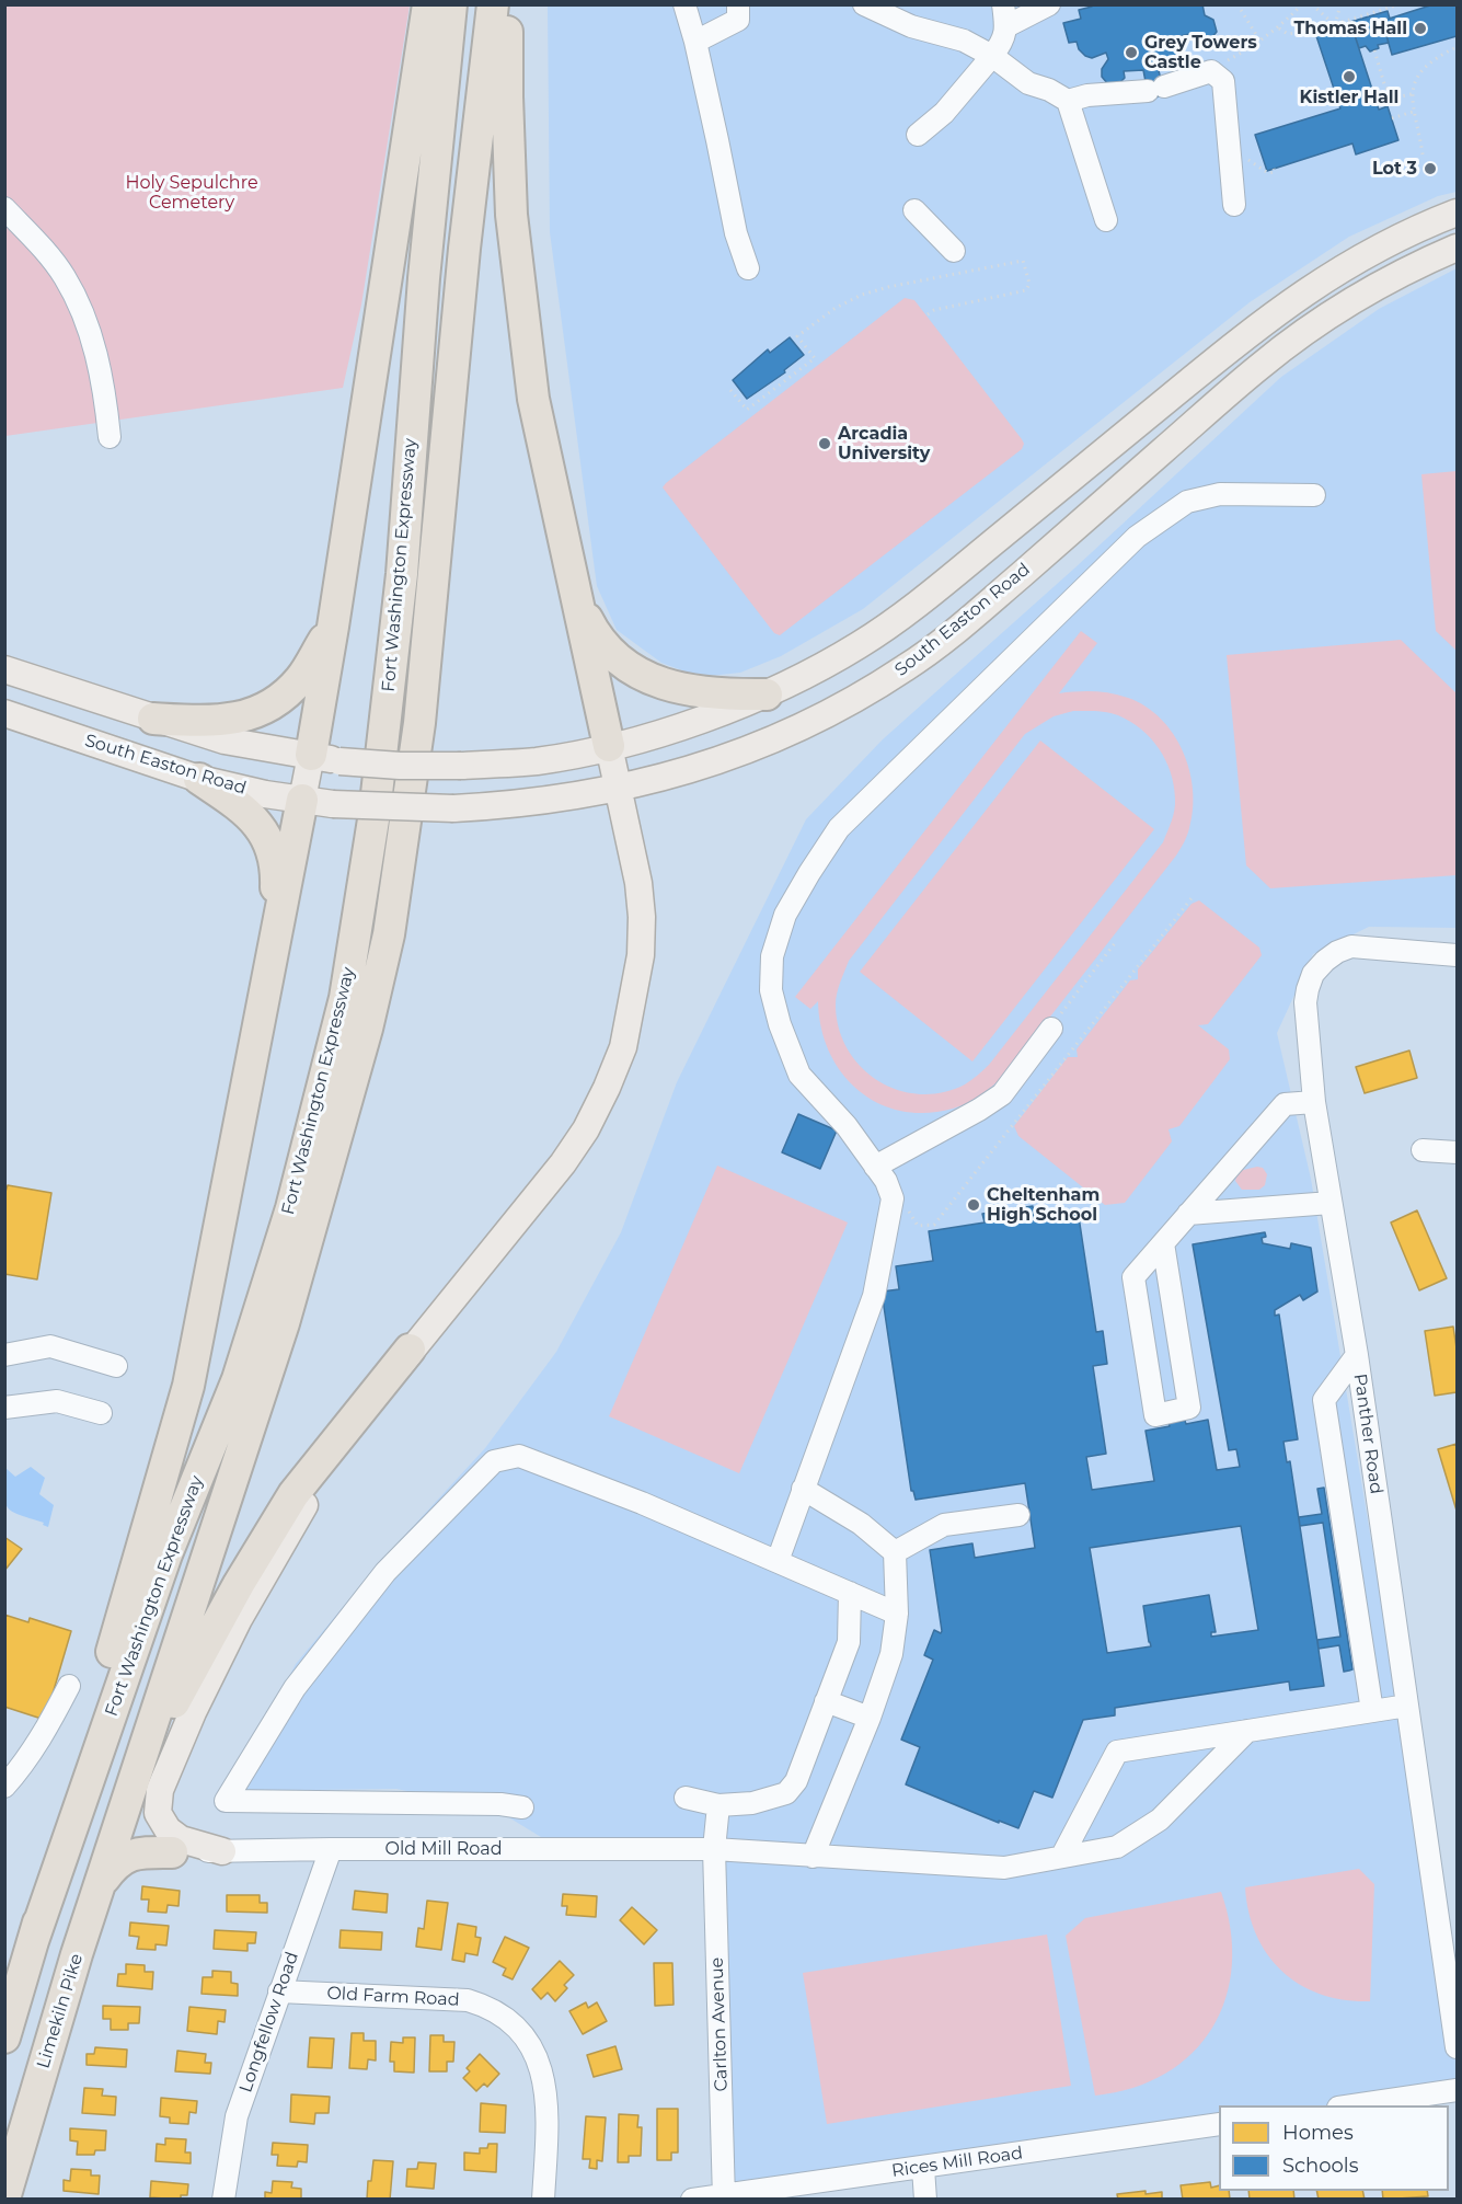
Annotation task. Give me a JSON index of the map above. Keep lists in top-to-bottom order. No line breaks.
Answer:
{"streets":{"highway":["Fort Washington Expressway","Limekiln Pike"],"main road":["South Easton Road"],"street":["Panther Road","Old Mill Road","Old Farm Road","Longfellow Road","Carlton Avenue","Rices Mill Road"]},"crossings":[["Fort Washington Expressway","Limekiln Pike"],["Old Mill Road","Longfellow Road"],["Old Mill Road","Carlton Avenue"],["Old Farm Road","Longfellow Road"],["Carlton Avenue","Rices Mill Road"]],"parks":["Holy Sepulchre Cemetery"],"places":["Thomas Hall","Grey Towers Castle","Kistler Hall","Lot 3","Arcadia University","Cheltenham High School"],"legend":["Homes","Schools"]}
